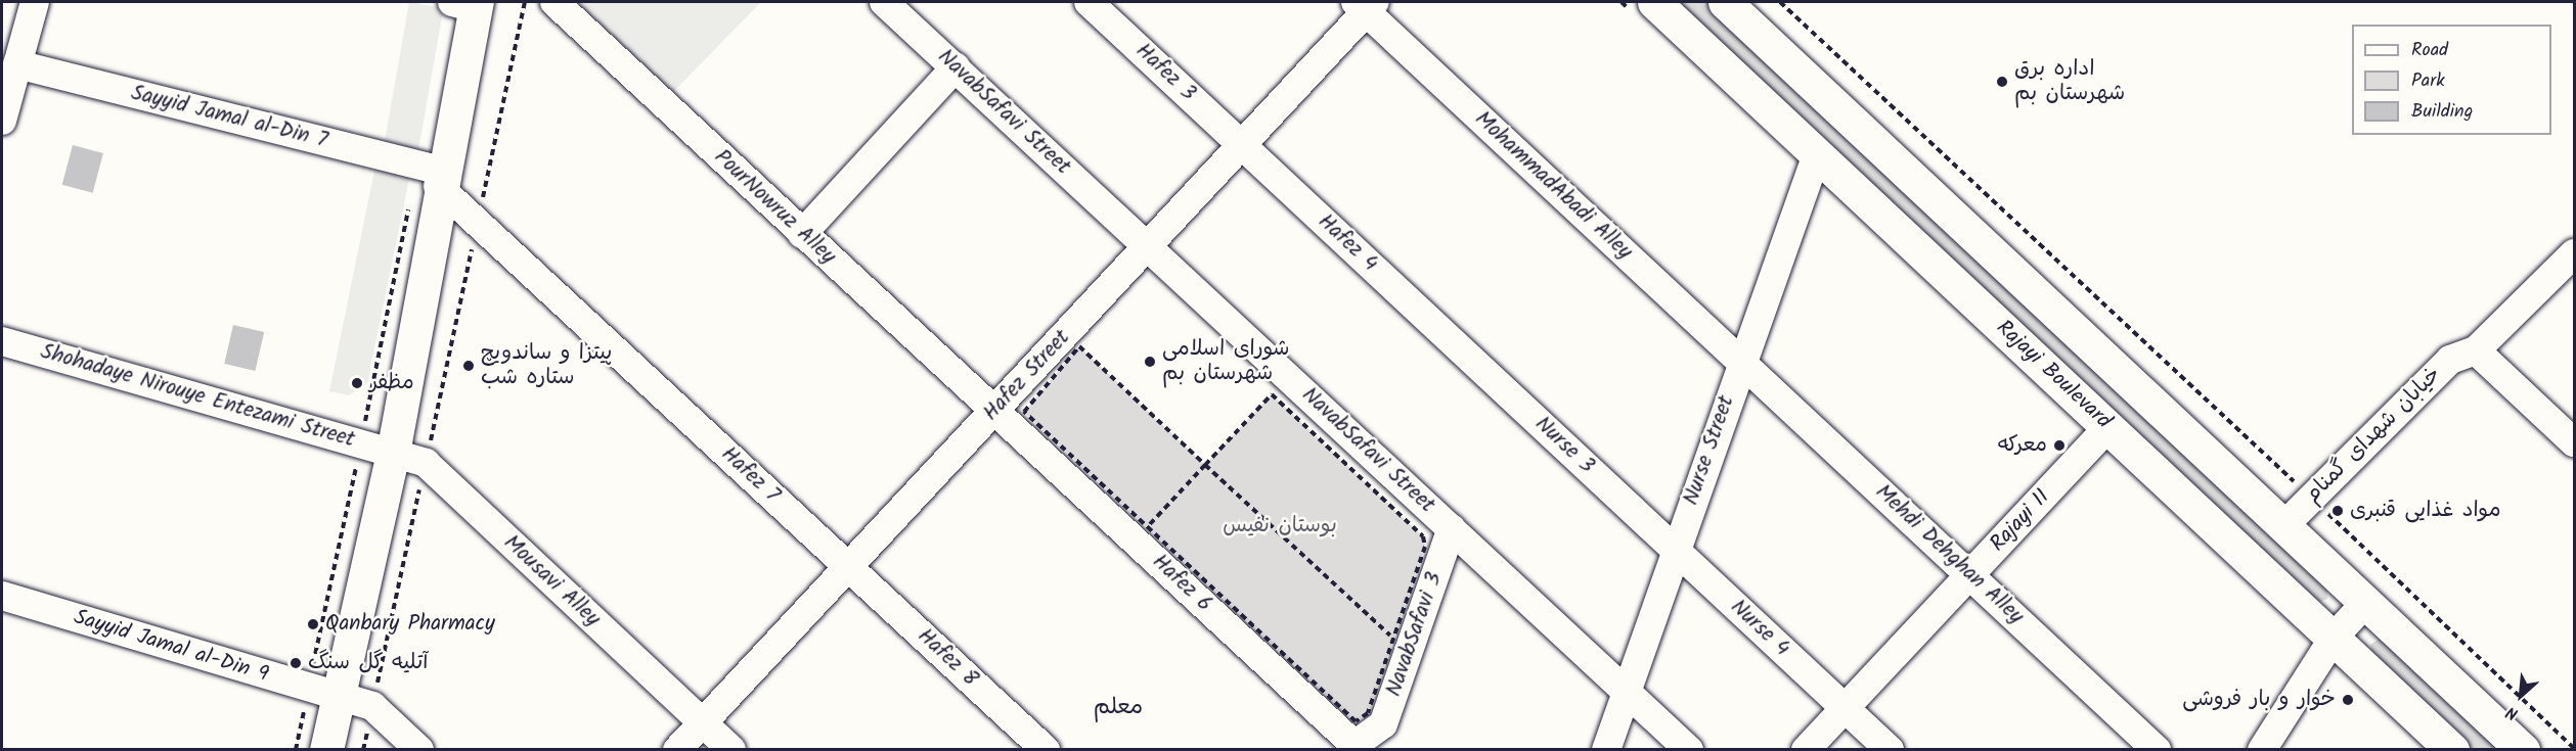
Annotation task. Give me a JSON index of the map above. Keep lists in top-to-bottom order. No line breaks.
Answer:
{"streets":{"main road":["Rajayi Boulevard"],"street":["Hafez 3","NavabSafavi Street","Sayyid Jamal al-Din 7","MohammadAbadi Alley","PourNowruz Alley","Hafez 4","Hafez Street","Shohadaye Nirouye Entezami Street","خیابان شهدای گمنام","Nurse 3","Nurse Street","Hafez 7","Rajayi 11","Mehdi Dehghan Alley","Mousavi Alley","Hafez 6","Nurse 4","NavabSafavi 3","Sayyid Jamal al-Din 9","Hafez 8"]},"crossings":[["Hafez 3","Hafez 4"],["Hafez 3","Hafez Street"],["NavabSafavi Street","Hafez Street"],["NavabSafavi Street","Nurse Street"],["NavabSafavi Street","NavabSafavi 3"],["Sayyid Jamal al-Din 7","Hafez 7"],["MohammadAbadi Alley","Hafez Street"],["MohammadAbadi Alley","Nurse Street"],["MohammadAbadi Alley","Mehdi Dehghan Alley"],["PourNowruz Alley","Hafez Street"],["PourNowruz Alley","Hafez 6"],["Hafez 4","Hafez Street"],["Hafez 4","Nurse 3"],["Rajayi Boulevard","Nurse Street"],["Rajayi Boulevard","Rajayi 11"],["Hafez Street","Hafez 7"],["Hafez Street","Mousavi Alley"],["Hafez Street","Hafez 6"],["Hafez Street","Hafez 8"],["Shohadaye Nirouye Entezami Street","Mousavi Alley"],["Nurse 3","Nurse Street"],["Nurse 3","Nurse 4"],["Nurse Street","Mehdi Dehghan Alley"],["Nurse Street","Nurse 4"],["Hafez 7","Hafez 8"],["Rajayi 11","Mehdi Dehghan Alley"],["Rajayi 11","Nurse 4"],["Hafez 6","NavabSafavi 3"]],"districts":["معلم"],"parks":["بوستان نفیس"],"places":["اداره برق شهرستان بم","شورای اسلامی شهرستان بم","پیتزا و ساندویچ ستاره شب","مظفر","معرکه","مواد غذایی قنبری","Qanbary Pharmacy","آتلیه گل سنگ","خوار و بار فروشی"],"legend":["Road","Park","Building"],"north":"bottom left"}
